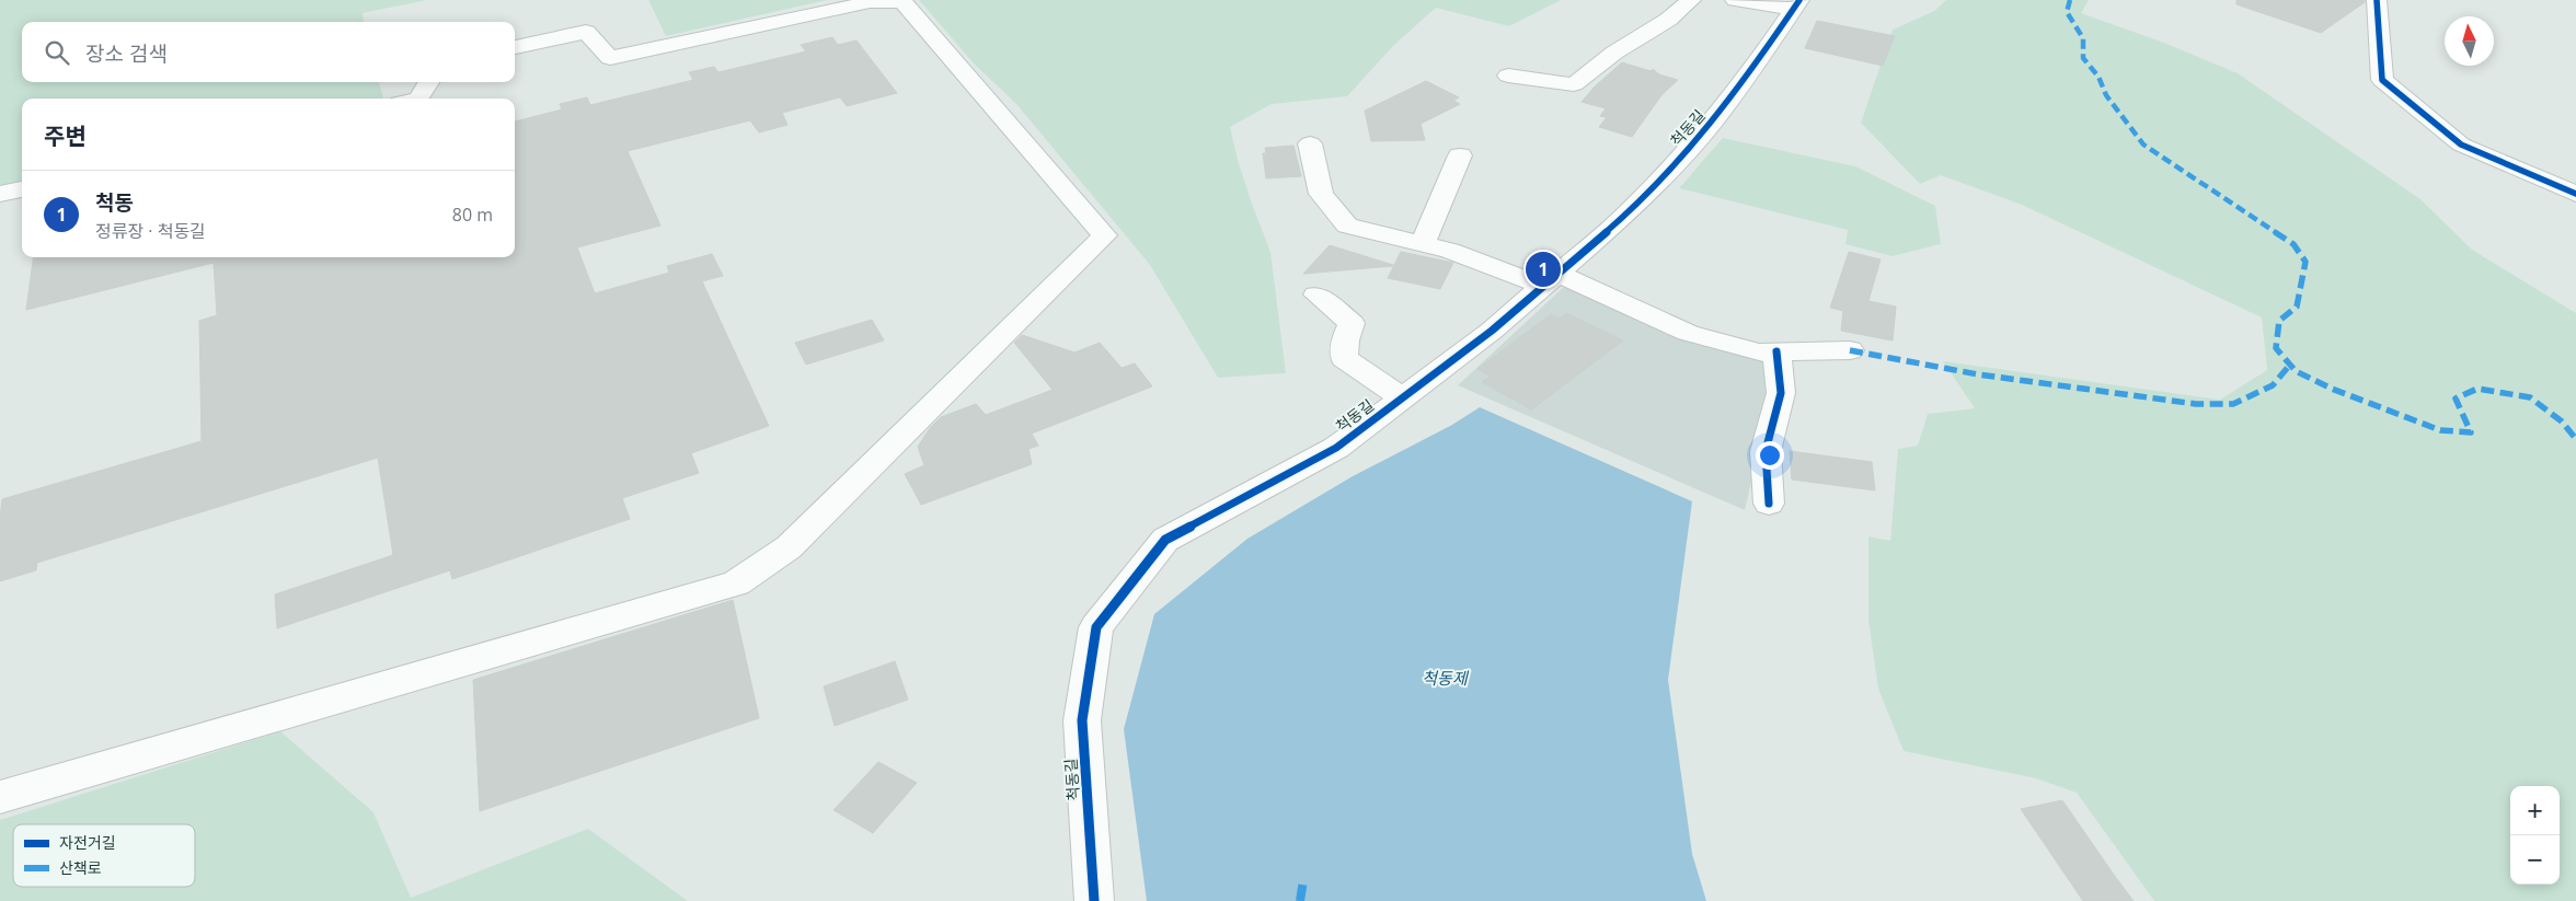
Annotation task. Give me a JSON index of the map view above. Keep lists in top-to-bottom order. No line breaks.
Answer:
{"streets":{"street":["척동길"]},"water":["척동제"],"legend":["자전거길","산책로"],"north":"top","page":{"search":"장소 검색","heading":"주변","list":[{"mark":"1","name":"척동","note":"정류장 · 척동길","value":"80 m"}],"pins":"1","map_buttons":["+","−"]}}
